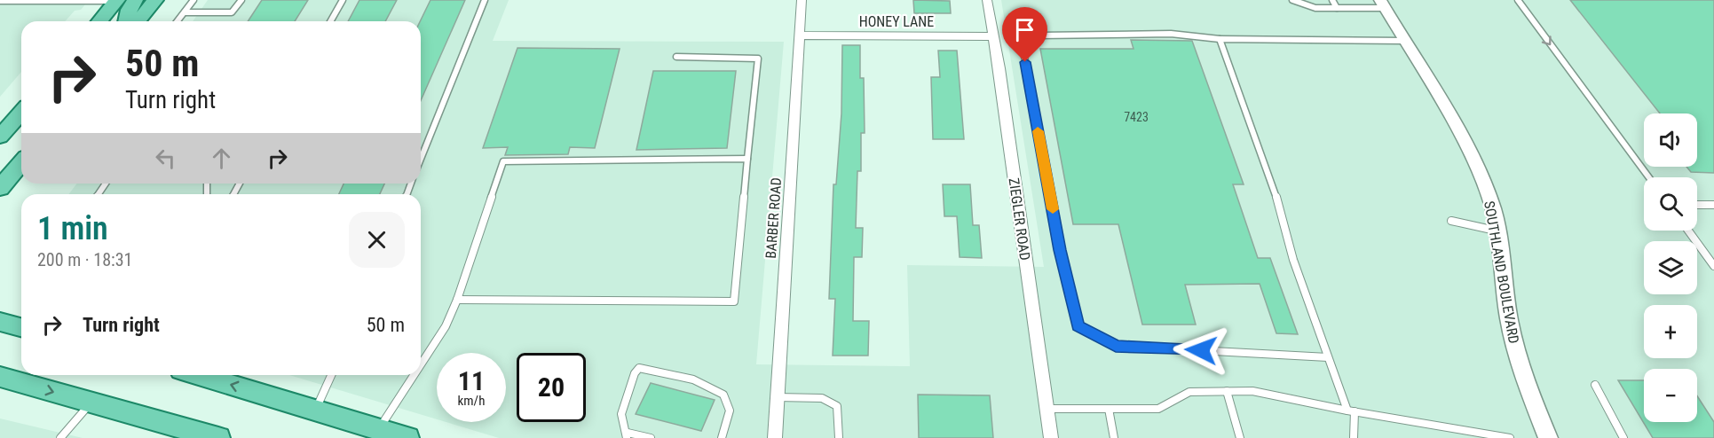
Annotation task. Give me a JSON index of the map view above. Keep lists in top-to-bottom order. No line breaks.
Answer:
{"streets":{"street":["HONEY LANE","BARBER ROAD","ZIEGLER ROAD","SOUTHLAND BOULEVARD"]},"crossings":[["HONEY LANE","BARBER ROAD"],["HONEY LANE","ZIEGLER ROAD"]],"house_numbers":["7423"],"page":{"turn":["50 m","Turn right"],"map_buttons":["+","−"],"heading":["1 min","200 m · 18:31"],"list":[{"name":"Turn right","value":"50 m"}],"speed":"11 km/h","limit":"20"}}
